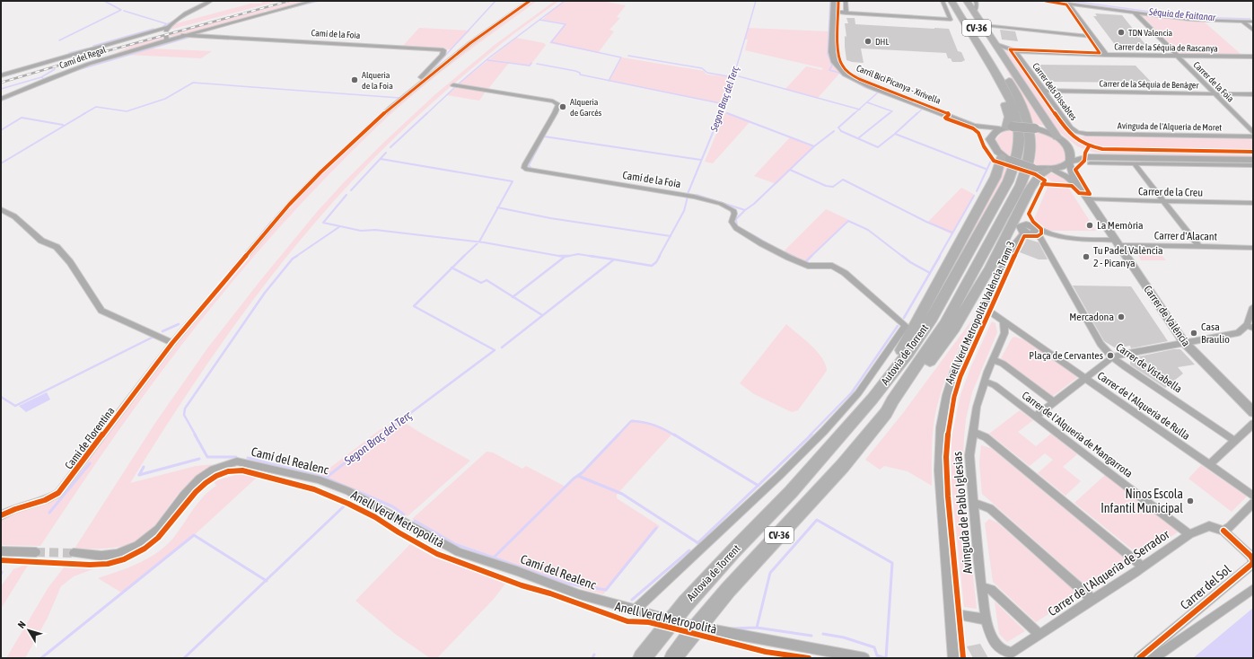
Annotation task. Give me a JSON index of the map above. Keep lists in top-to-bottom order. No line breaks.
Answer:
{"streets":{"highway":["CV-36","Autovia de Torrent"],"street":["Camí de la Foia","Carrer de la Séquia de Rascanya","Camí del Regal","Carrer de la Foia","Carrer de la Séquia de Benàger","Carrer dels Dissabtes","Avinguda de l'Alqueria de Moret","Carrer de la Creu","Carrer d'Alacant","Carrer de València","Carrer de Vistabella","Carrer de l'Alqueria de Rulla","Carrer de l'Alqueria de Mangarrota","Camí de Florentina","Camí del Realenc","Avinguda de Pablo Iglesias","Carrer de l'Alqueria de Serrador","Carrer del Sol"],"cycle path":["Carril Bici Picanya - Xirivella","Anell Verd Metropolità"]},"crossings":[["Camí de la Foia","Camí de Florentina"],["Camí de la Foia","Camí del Realenc"],["Carrer de la Séquia de Rascanya","Carrer de la Foia"],["Carrer de la Séquia de Rascanya","Carrer dels Dissabtes"],["Carrer de la Foia","Carrer de la Séquia de Benàger"],["Carrer de la Séquia de Benàger","Carrer dels Dissabtes"],["Carrer dels Dissabtes","Avinguda de l'Alqueria de Moret"],["Carrer de la Creu","Carrer de València"],["Carrer d'Alacant","Carrer de València"],["Carrer d'Alacant","Carrer de Vistabella"],["Carrer de l'Alqueria de Rulla","Avinguda de Pablo Iglesias"],["Carrer de l'Alqueria de Mangarrota","Avinguda de Pablo Iglesias"],["Carrer de l'Alqueria de Mangarrota","Carrer de l'Alqueria de Serrador"],["Avinguda de Pablo Iglesias","Carrer de l'Alqueria de Serrador"],["Carrer de l'Alqueria de Serrador","Carrer del Sol"]],"water":["Séquia de Faitanar","Segon Braç del Terç"],"places":["TDN Valencia","DHL","Alqueria de la Foia","Alqueria de Garcés","La Memòria","Tu Padel València 2 - Picanya","Mercadona","Casa Braulio","Plaça de Cervantes","Ninos Escola Infantil Municipal"],"north":"top left"}
